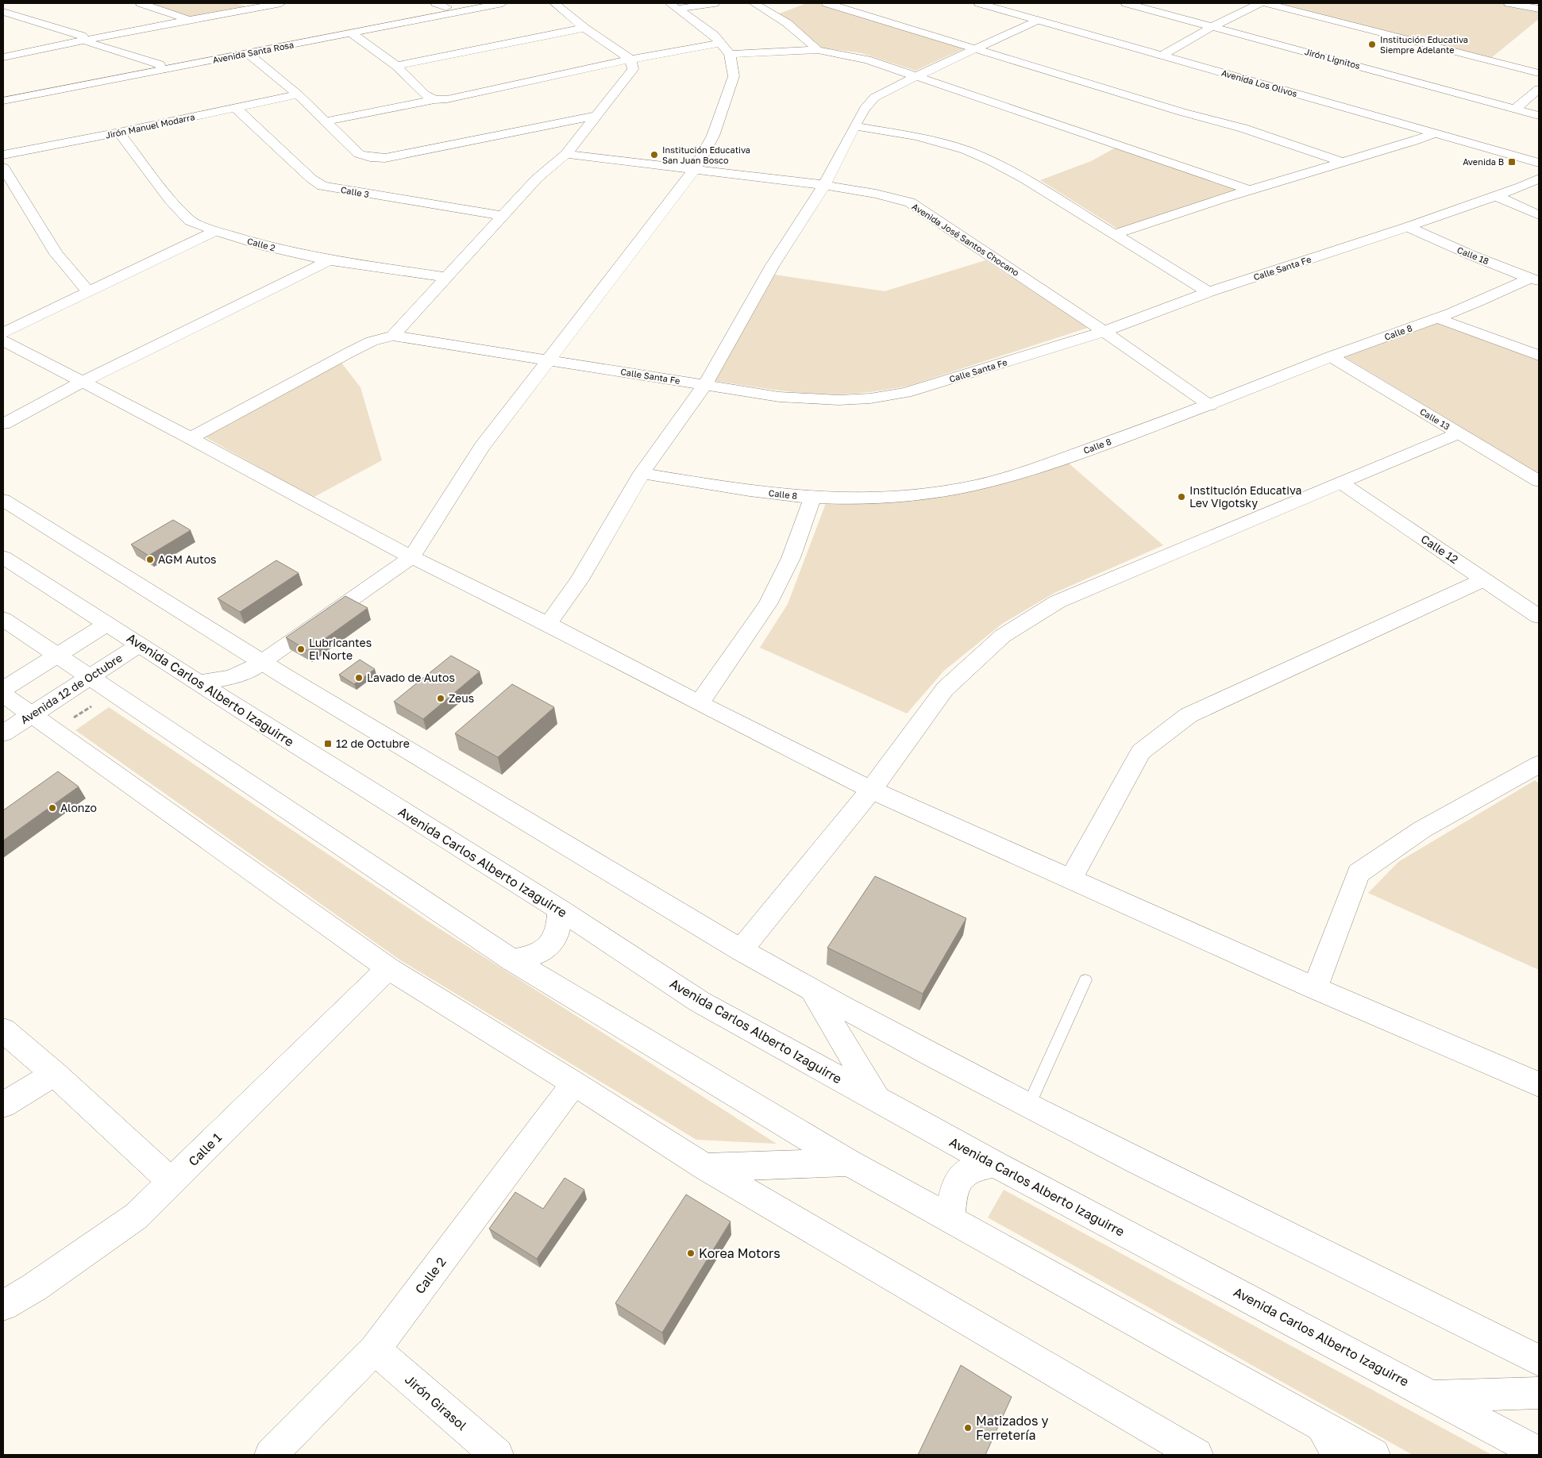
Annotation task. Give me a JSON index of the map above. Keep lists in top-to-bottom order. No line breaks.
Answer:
{"streets":{"street":["Avenida Santa Rosa","Jirón Lignitos","Avenida Los Olivos","Jirón Manuel Modarra","Calle 3","Avenida José Santos Chocano","Calle 2","Calle 18","Calle Santa Fe","Calle 8","Calle 13","Calle 12","Avenida 12 de Octubre","Avenida Carlos Alberto Izaguirre","Calle 1","Jirón Girasol"]},"crossings":[["Jirón Manuel Modarra","Calle 3"],["Jirón Manuel Modarra","Calle 2"],["Avenida José Santos Chocano","Calle Santa Fe"],["Avenida José Santos Chocano","Calle 8"],["Calle 2","Jirón Girasol"],["Calle 18","Calle Santa Fe"],["Calle 18","Calle 8"],["Calle 8","Calle 13"],["Avenida 12 de Octubre","Avenida Carlos Alberto Izaguirre"]],"places":{"other":["Institución Educativa Siempre Adelante","Institución Educativa San Juan Bosco","Institución Educativa Lev Vigotsky","AGM Autos","Lubricantes El Norte","Lavado de Autos","Zeus","Alonzo","Korea Motors","Matizados y Ferretería"],"transit":["Avenida B","12 de Octubre"]}}
